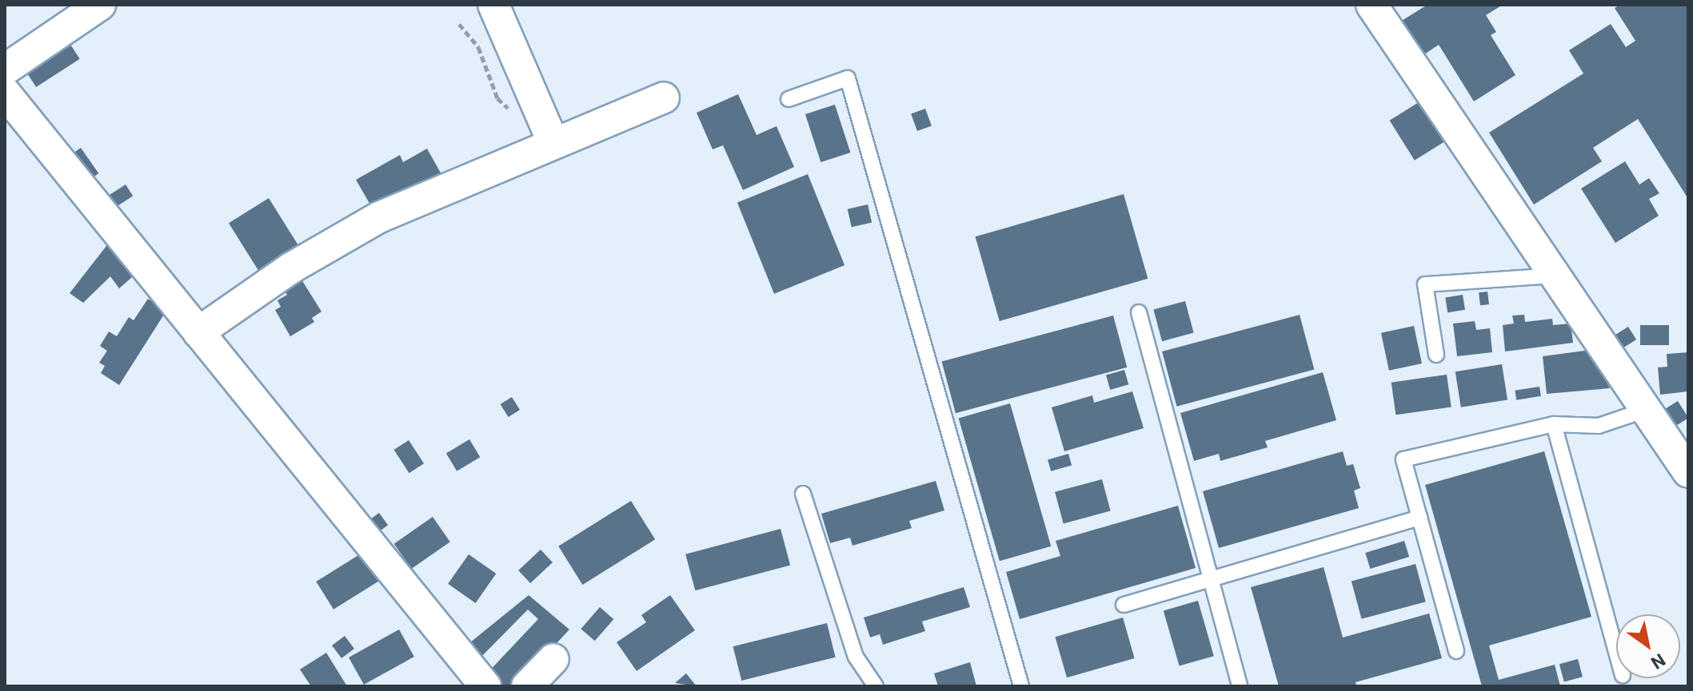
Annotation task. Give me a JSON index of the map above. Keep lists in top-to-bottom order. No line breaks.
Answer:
{"north":"bottom right"}
